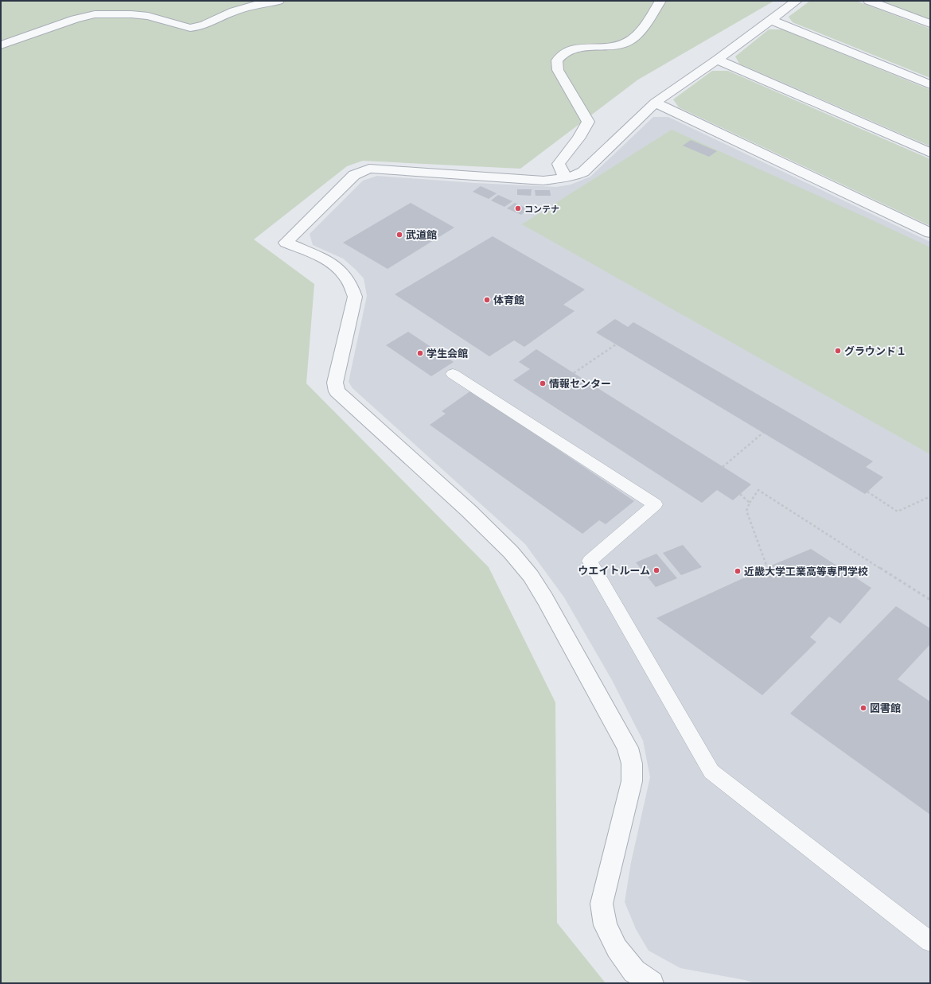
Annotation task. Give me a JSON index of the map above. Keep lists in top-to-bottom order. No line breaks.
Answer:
{"places":["コンテナ","武道館","体育館","グラウンド１","学生会館","情報センター","ウエイトルーム","近畿大学工業高等専門学校","図書館"]}
